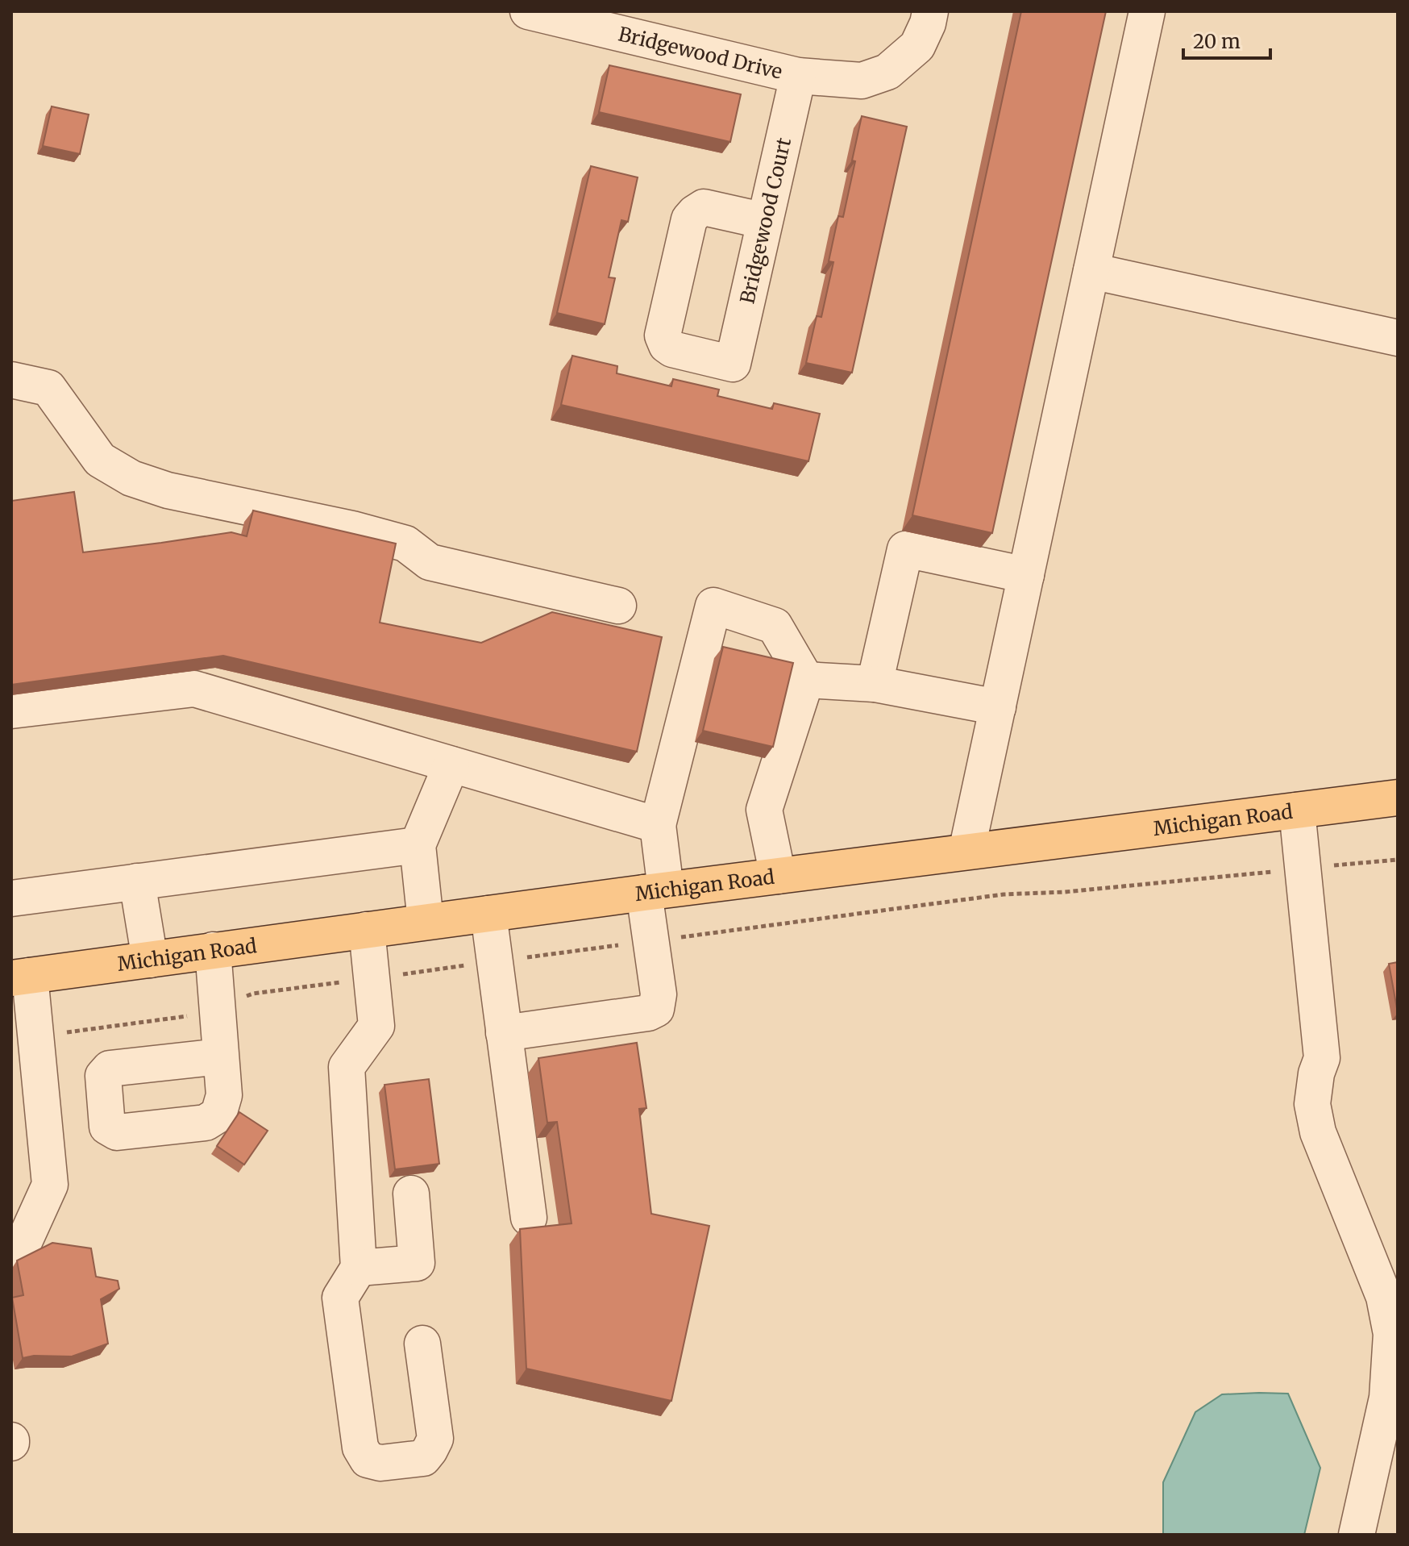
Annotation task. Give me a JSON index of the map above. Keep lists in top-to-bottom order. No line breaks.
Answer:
{"streets":{"main road":["Michigan Road"],"street":["Bridgewood Drive","Bridgewood Court"]},"crossings":[["Bridgewood Drive","Bridgewood Court"]],"scale_bar":"20 m"}
